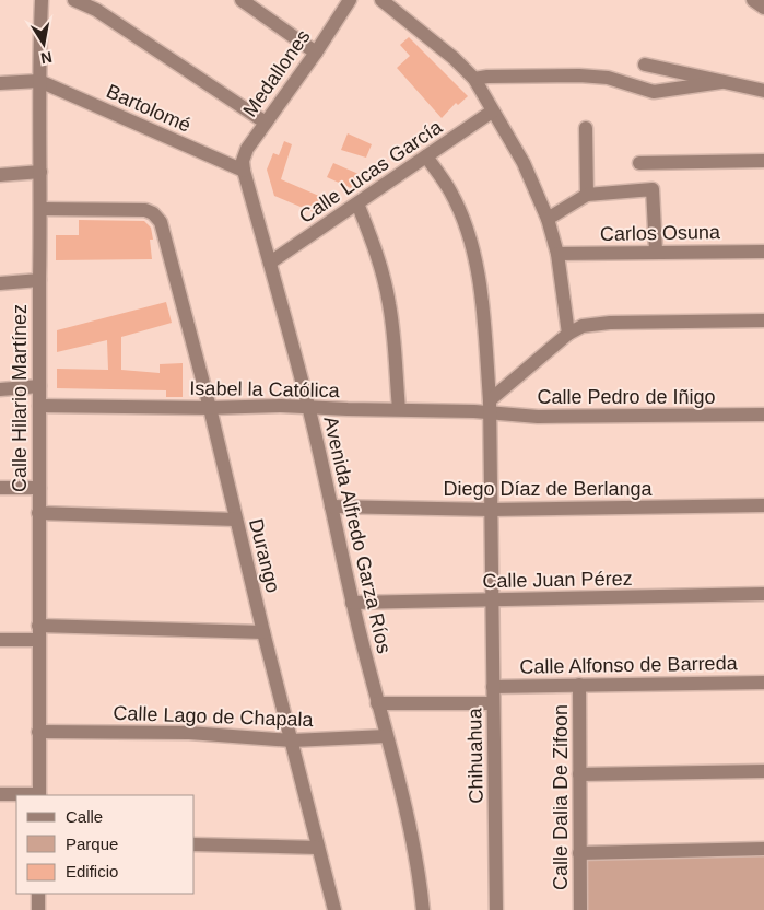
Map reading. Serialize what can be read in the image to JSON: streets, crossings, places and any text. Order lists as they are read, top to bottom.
{
  "streets": {
    "street": [
      "Medallones",
      "Bartolomé",
      "Calle Lucas García",
      "Carlos Osuna",
      "Isabel la Católica",
      "Calle Pedro de Iñigo",
      "Calle Hilario Martínez",
      "Diego Díaz de Berlanga",
      "Avenida Alfredo Garza Ríos",
      "Durango",
      "Calle Juan Pérez",
      "Calle Alfonso de Barreda",
      "Calle Lago de Chapala",
      "Chihuahua",
      "Calle Dalia De Zifoon"
    ]
  },
  "crossings": [
    ["Medallones", "Bartolomé"],
    ["Medallones", "Avenida Alfredo Garza Ríos"],
    ["Bartolomé", "Calle Hilario Martínez"],
    ["Bartolomé", "Avenida Alfredo Garza Ríos"],
    ["Calle Lucas García", "Avenida Alfredo Garza Ríos"],
    ["Calle Lucas García", "Chihuahua"],
    ["Isabel la Católica", "Calle Pedro de Iñigo"],
    ["Isabel la Católica", "Calle Hilario Martínez"],
    ["Isabel la Católica", "Avenida Alfredo Garza Ríos"],
    ["Isabel la Católica", "Durango"],
    ["Isabel la Católica", "Chihuahua"],
    ["Calle Pedro de Iñigo", "Chihuahua"],
    ["Calle Hilario Martínez", "Durango"],
    ["Calle Hilario Martínez", "Calle Lago de Chapala"],
    ["Diego Díaz de Berlanga", "Avenida Alfredo Garza Ríos"],
    ["Diego Díaz de Berlanga", "Chihuahua"],
    ["Avenida Alfredo Garza Ríos", "Calle Juan Pérez"],
    ["Avenida Alfredo Garza Ríos", "Calle Lago de Chapala"],
    ["Durango", "Calle Lago de Chapala"],
    ["Calle Juan Pérez", "Chihuahua"],
    ["Calle Alfonso de Barreda", "Chihuahua"],
    ["Calle Alfonso de Barreda", "Calle Dalia De Zifoon"]
  ],
  "legend": ["Calle", "Parque", "Edificio"],
  "north": "bottom"
}
